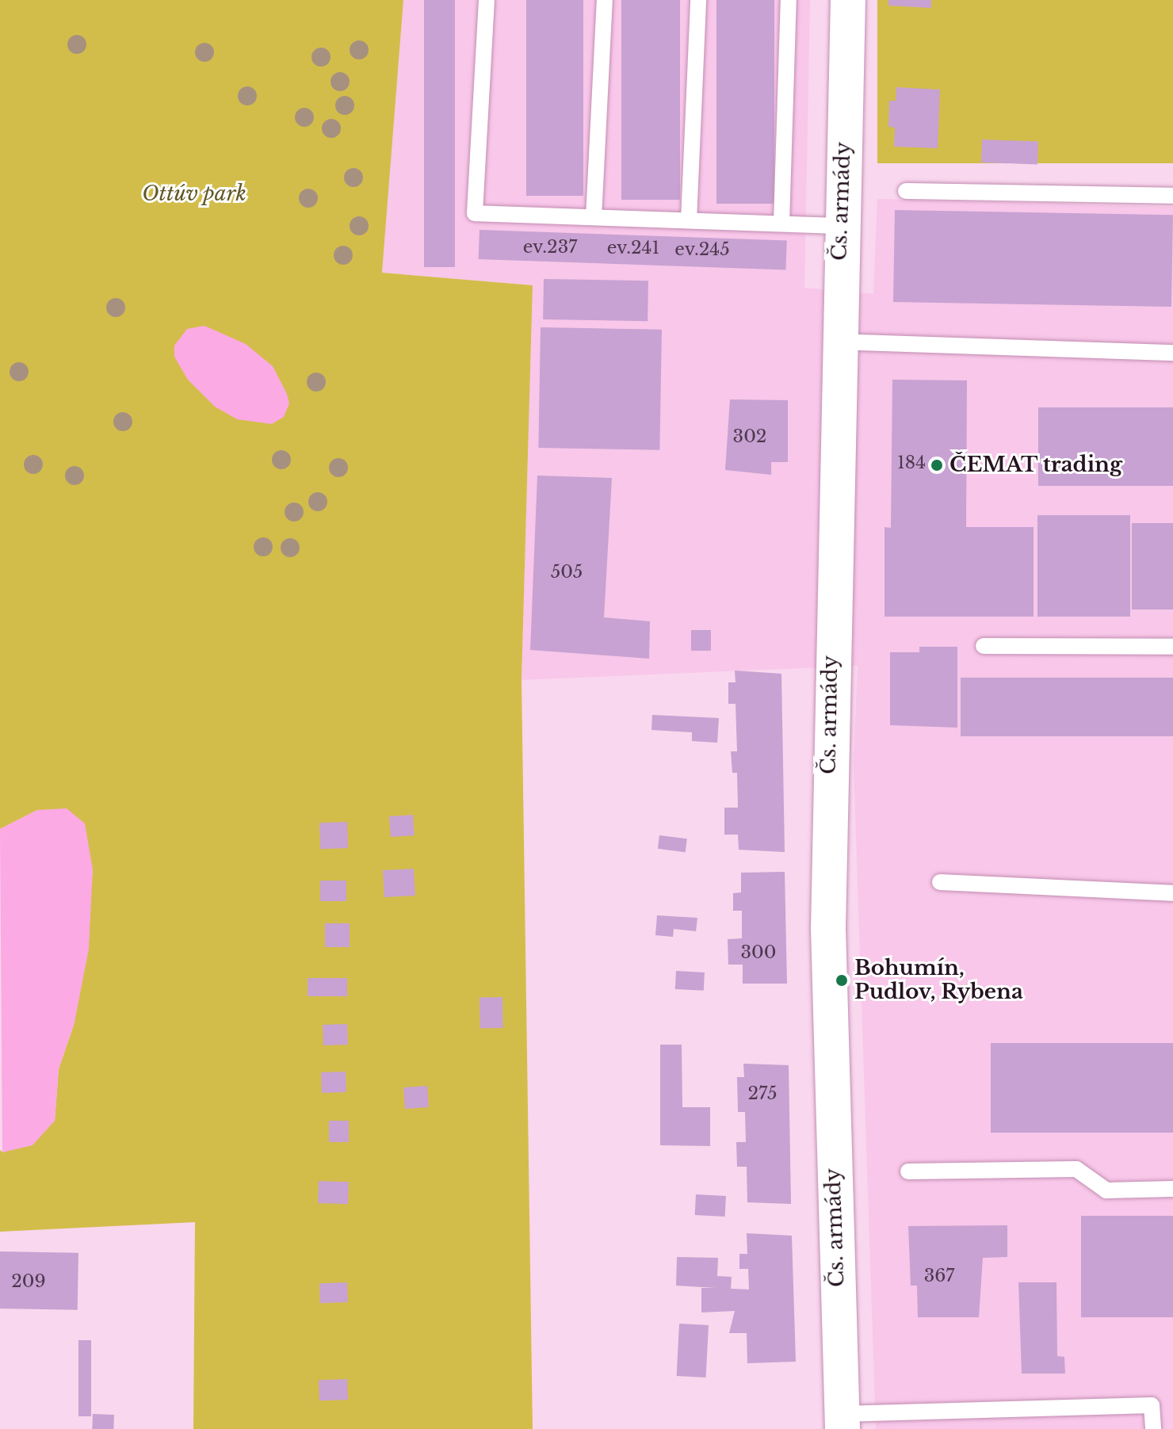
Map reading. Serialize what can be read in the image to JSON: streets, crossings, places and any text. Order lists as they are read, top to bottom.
{
  "streets": {
    "main road": ["Čs. armády"]
  },
  "parks": ["Ottúv park"],
  "places": ["ČEMAT trading", "Bohumín, Pudlov, Rybena"],
  "house_numbers": [
    "ev.237",
    "ev.241",
    "ev.245",
    "302",
    "184",
    "505",
    "300",
    "275",
    "367",
    "209"
  ]
}
